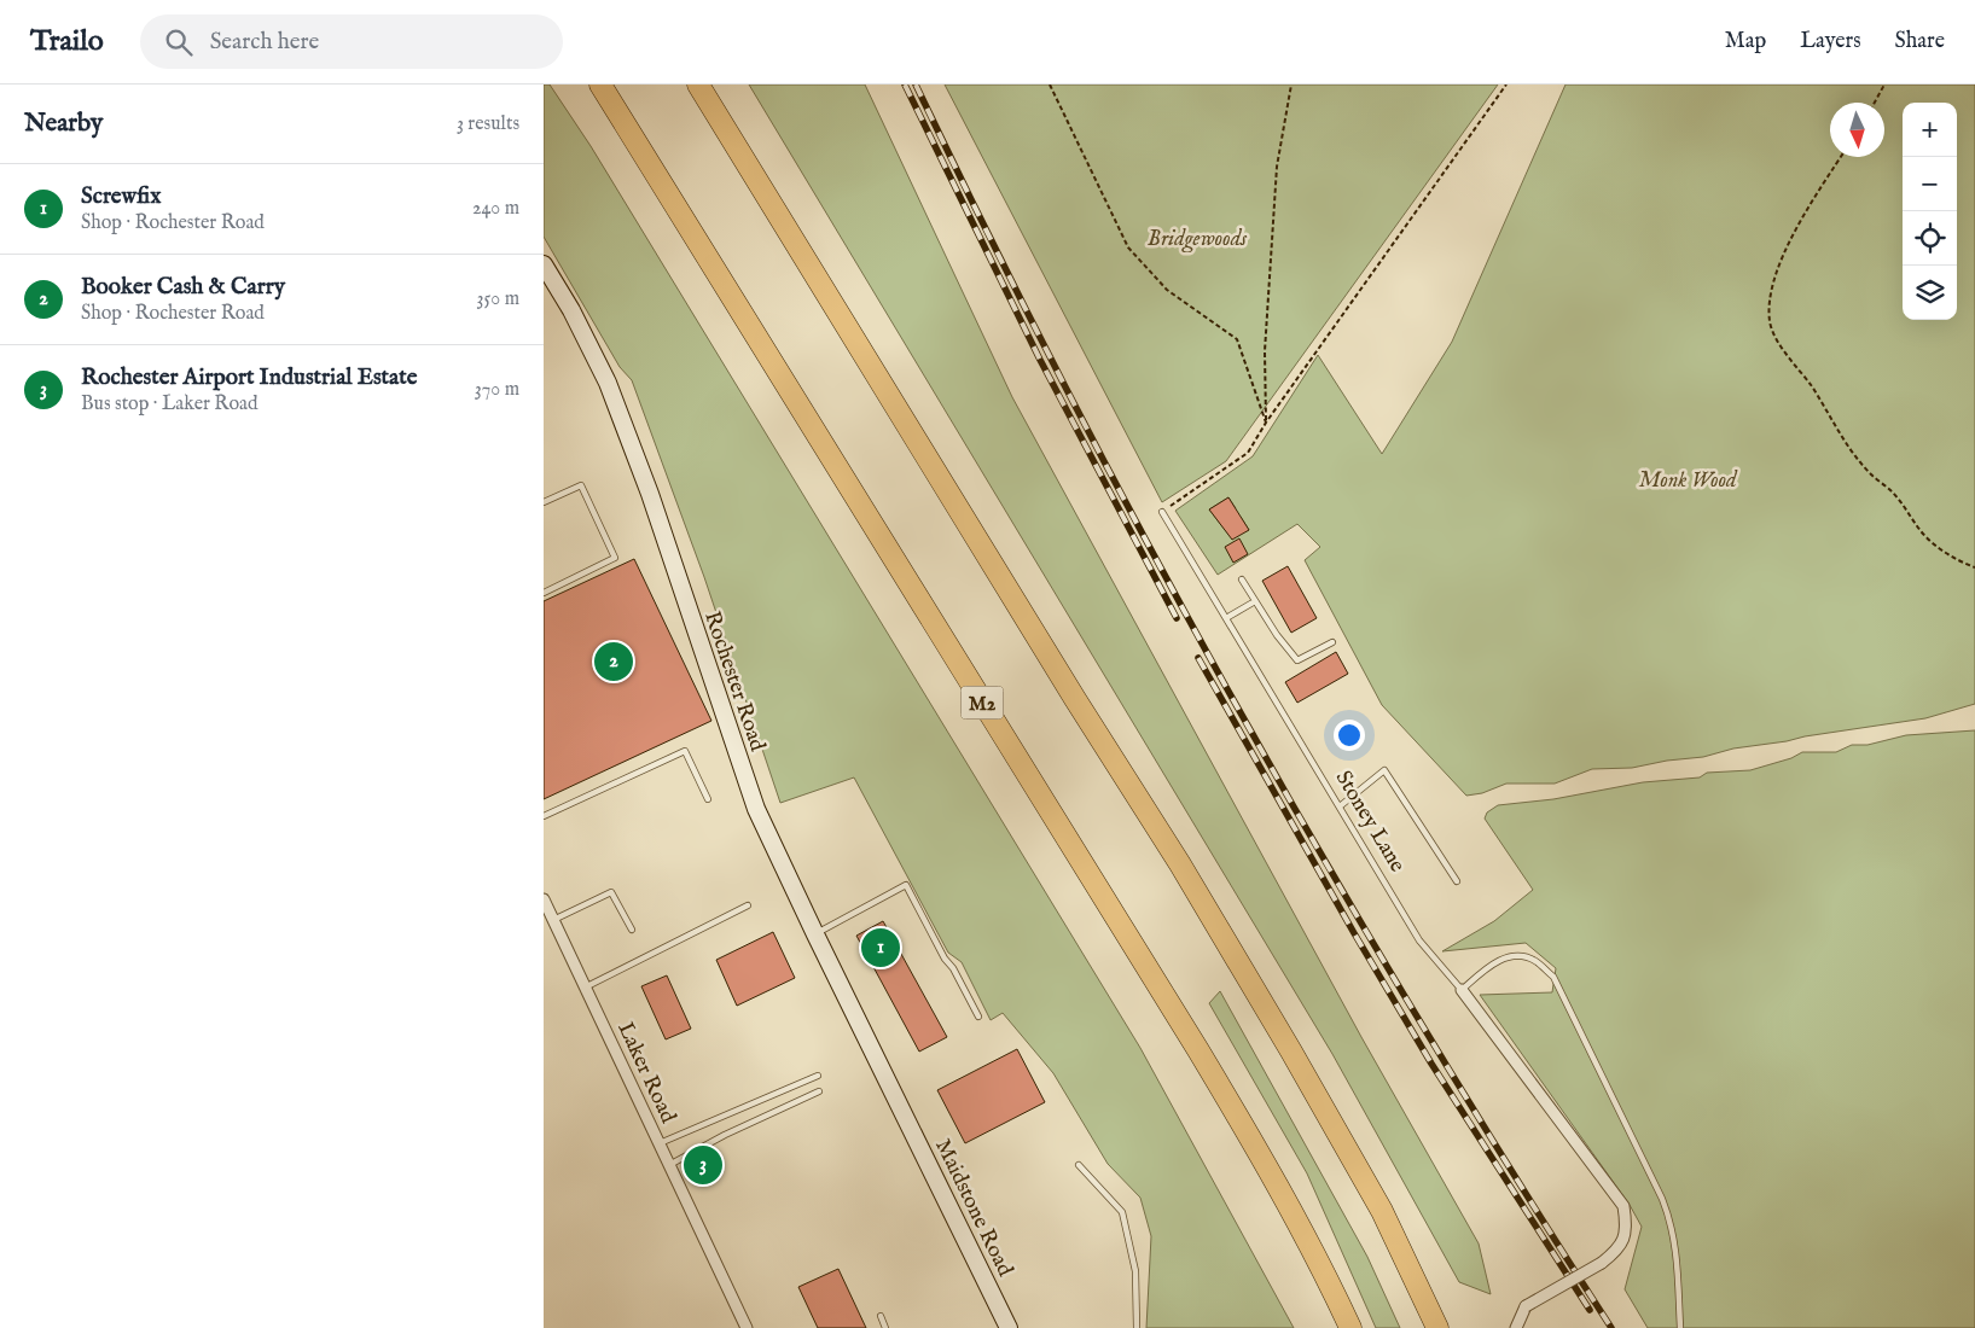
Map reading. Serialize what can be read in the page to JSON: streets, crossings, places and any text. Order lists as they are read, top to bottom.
{
  "streets": {
    "highway": ["M2"],
    "main road": ["Rochester Road", "Maidstone Road"],
    "street": ["Stoney Lane", "Laker Road"]
  },
  "crossings": [
    ["Rochester Road", "Maidstone Road"]
  ],
  "parks": ["Bridgewoods", "Monk Wood"],
  "north": "bottom",
  "page": {
    "header": "Trailo",
    "search": "Search here",
    "nav": ["Map", "Layers", "Share"],
    "heading": ["Nearby", "3 results"],
    "map_buttons": ["+", "−"],
    "list": [
      {
        "mark": "1",
        "name": "Screwfix",
        "note": "Shop · Rochester Road",
        "value": "240 m"
      },
      {
        "mark": "2",
        "name": "Booker Cash & Carry",
        "note": "Shop · Rochester Road",
        "value": "350 m"
      },
      {
        "mark": "3",
        "name": "Rochester Airport Industrial Estate",
        "note": "Bus stop · Laker Road",
        "value": "370 m"
      }
    ],
    "pins": ["2", "1", "3"]
  }
}
